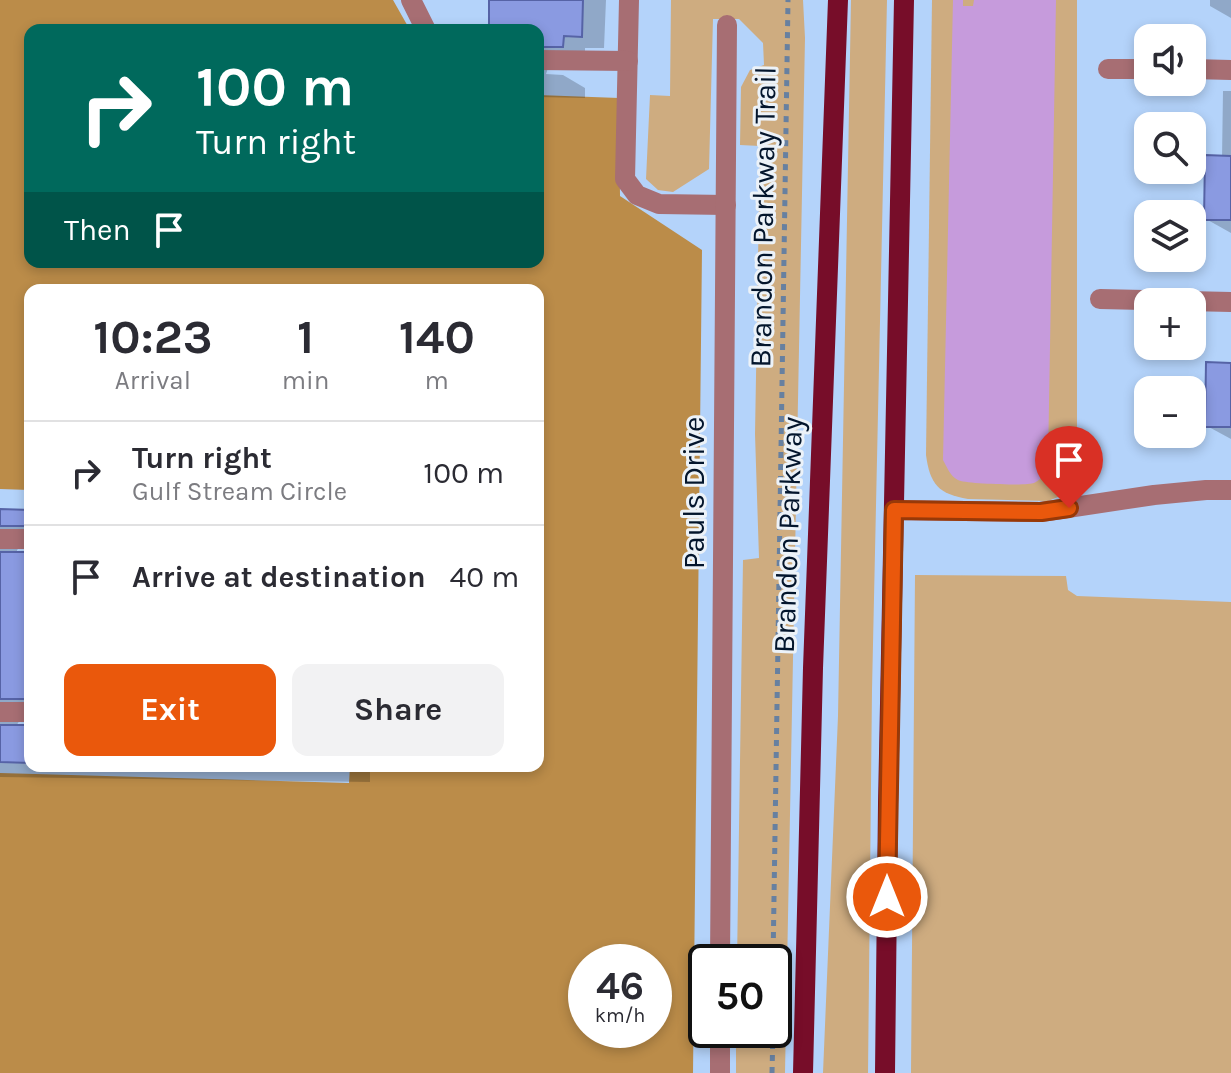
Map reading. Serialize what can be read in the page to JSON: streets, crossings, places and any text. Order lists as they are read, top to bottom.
{
  "streets": {
    "main road": ["Brandon Parkway"],
    "street": ["Pauls Drive"],
    "path": ["Brandon Parkway Trail"]
  },
  "page": {
    "map_buttons": ["+", "−"],
    "turn": ["100 m", "Turn right"],
    "then": "Then",
    "eta": [
      "10:23",
      "Arrival",
      "1",
      "min",
      "140",
      "m"
    ],
    "list": [
      {
        "name": "Turn right",
        "note": "Gulf Stream Circle",
        "value": "100 m"
      },
      {
        "name": "Arrive at destination",
        "value": "40 m"
      }
    ],
    "buttons": ["Exit", "Share"],
    "speed": "46 km/h",
    "limit": "50"
  }
}
